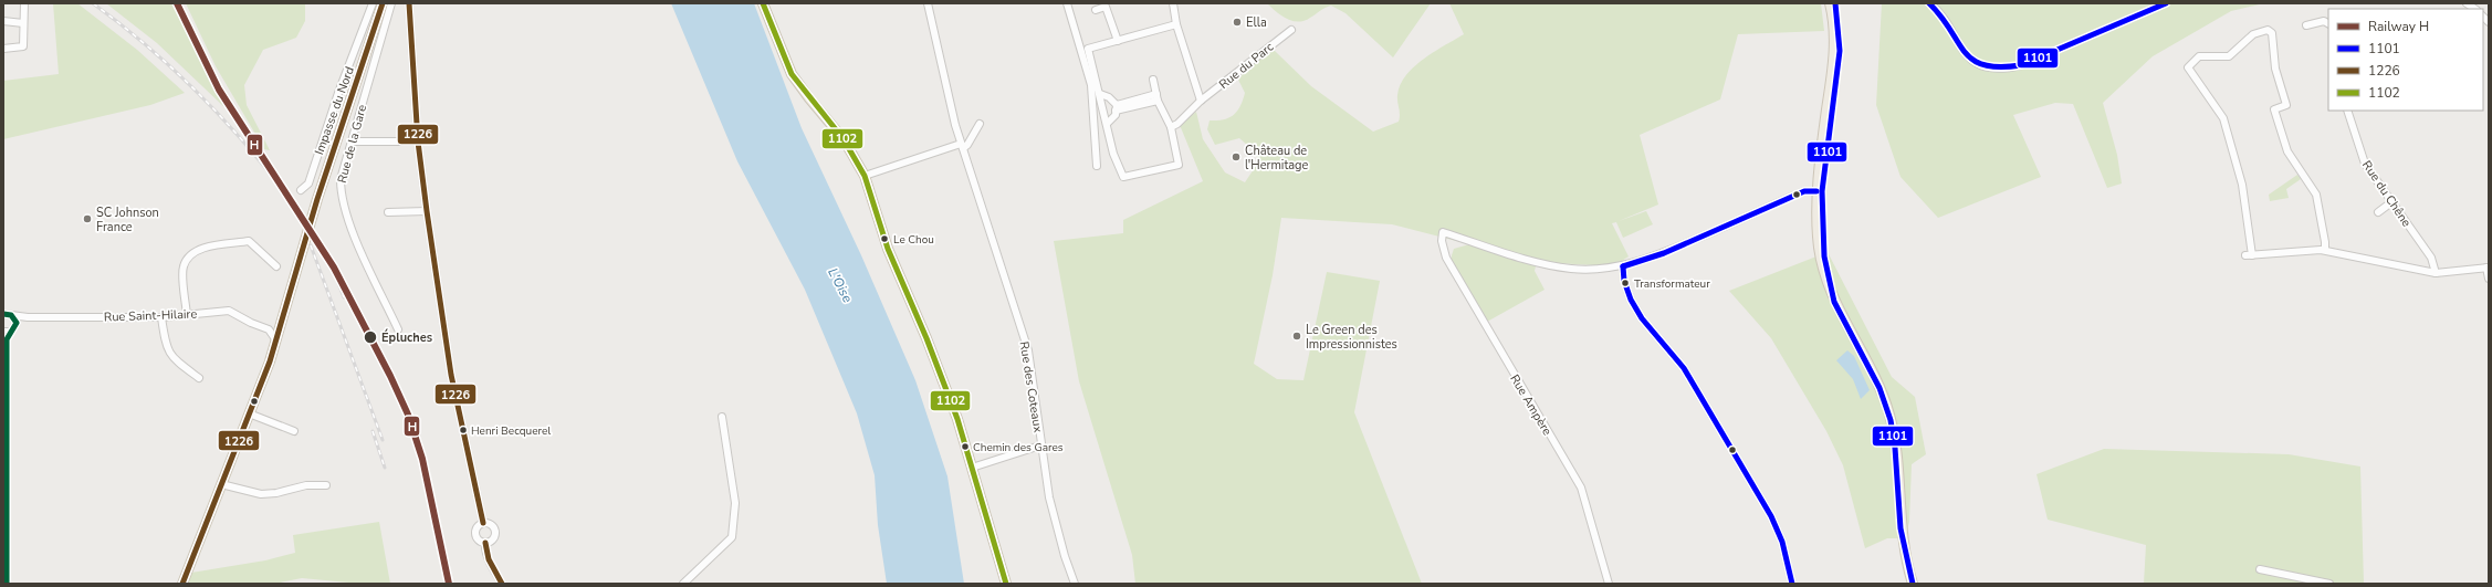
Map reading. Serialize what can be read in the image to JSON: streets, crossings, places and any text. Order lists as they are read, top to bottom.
{
  "streets": {
    "street": [
      "Rue du Parc",
      "Impasse du Nord",
      "Rue de la Gare",
      "Rue du Chêne",
      "Rue Saint-Hilaire",
      "Rue des Coteaux",
      "Rue Ampère"
    ]
  },
  "water": ["L'Oise"],
  "places": [
    "Ella",
    "Château de l'Hermitage",
    "SC Johnson France",
    "Le Chou",
    "Transformateur",
    "Le Green des Impressionnistes",
    "Épluches",
    "Henri Becquerel",
    "Chemin des Gares"
  ],
  "lines": [
    "rail line H",
    "transit line 1101",
    "transit line 1226",
    "transit line 1102"
  ],
  "legend": [
    "Railway H",
    "1101",
    "1226",
    "1102"
  ]
}
